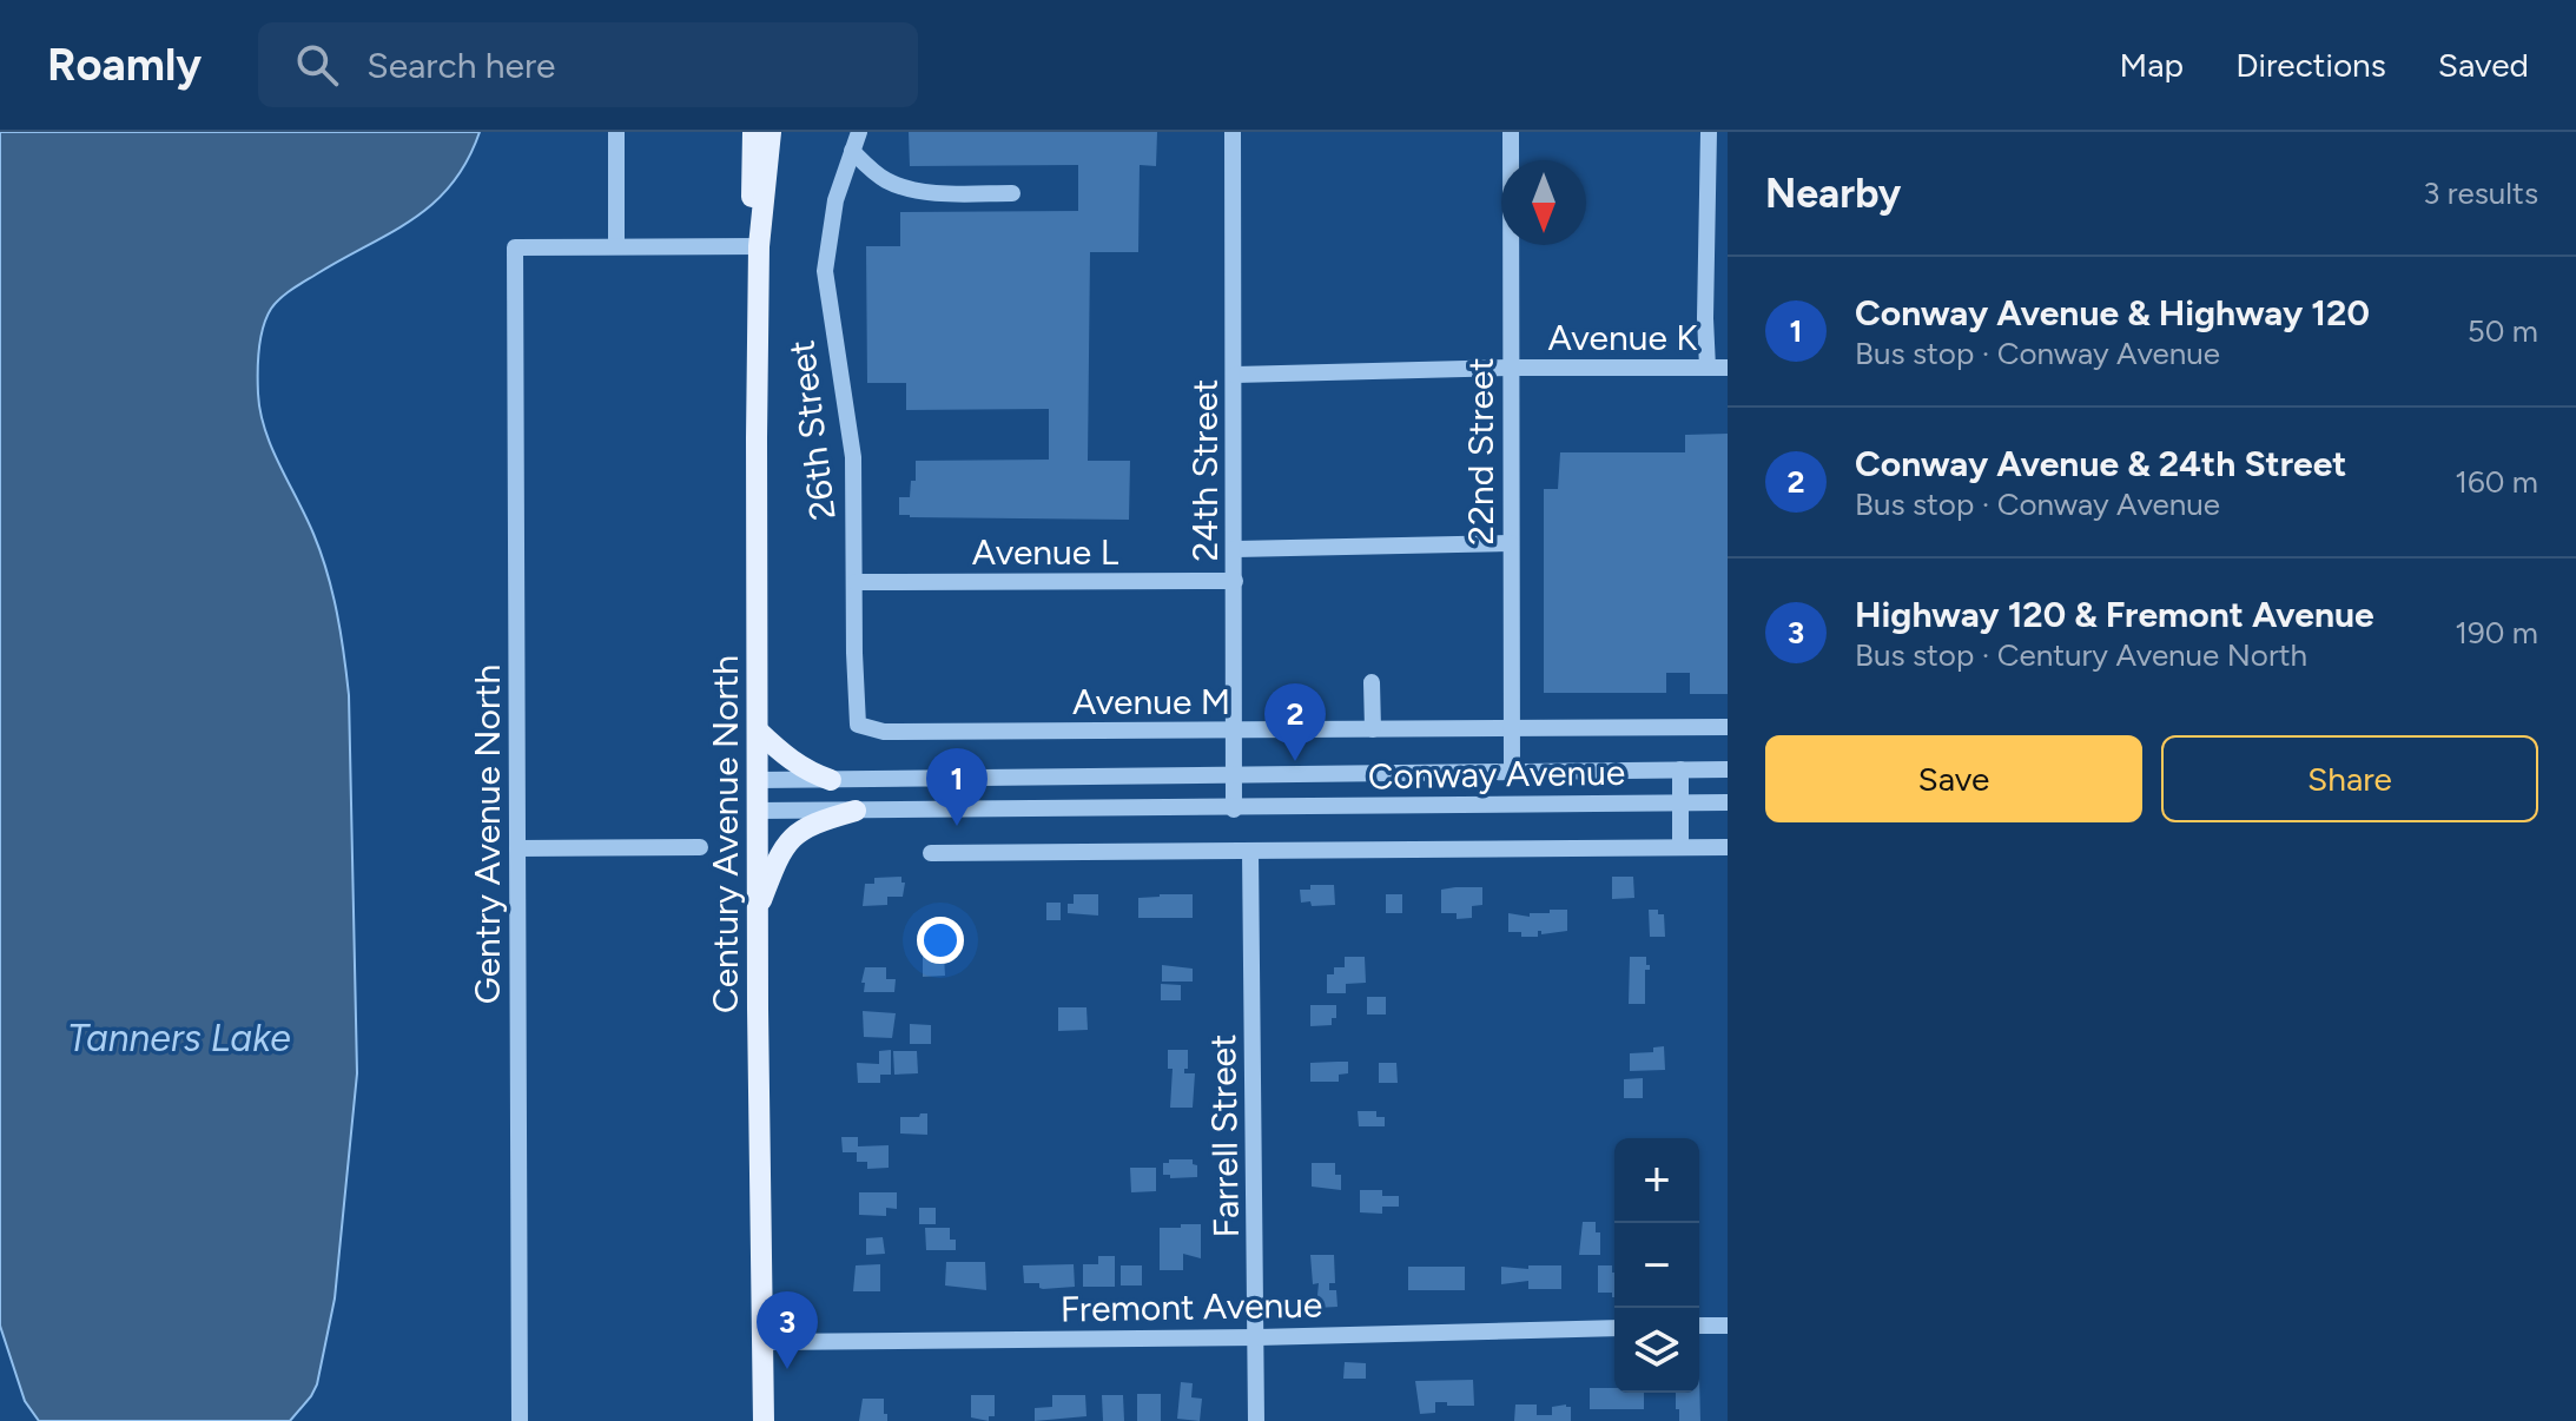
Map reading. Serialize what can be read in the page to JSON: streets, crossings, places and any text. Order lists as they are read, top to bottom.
{
  "streets": {
    "main road": ["Century Avenue North"],
    "street": [
      "Avenue K",
      "26th Street",
      "22nd Street",
      "24th Street",
      "Avenue L",
      "Avenue M",
      "Conway Avenue",
      "Gentry Avenue North",
      "Farrell Street",
      "Fremont Avenue"
    ]
  },
  "crossings": [
    ["Avenue K", "22nd Street"],
    ["Avenue K", "24th Street"],
    ["26th Street", "Avenue L"],
    ["26th Street", "Avenue M"],
    ["22nd Street", "Avenue M"],
    ["22nd Street", "Conway Avenue"],
    ["24th Street", "Avenue L"],
    ["24th Street", "Avenue M"],
    ["24th Street", "Conway Avenue"],
    ["Conway Avenue", "Century Avenue North"],
    ["Century Avenue North", "Fremont Avenue"],
    ["Farrell Street", "Fremont Avenue"]
  ],
  "water": ["Tanners Lake"],
  "north": "bottom",
  "page": {
    "header": "Roamly",
    "search": "Search here",
    "nav": ["Map", "Directions", "Saved"],
    "heading": ["Nearby", "3 results"],
    "list": [
      {
        "mark": "1",
        "name": "Conway Avenue & Highway 120",
        "note": "Bus stop · Conway Avenue",
        "value": "50 m"
      },
      {
        "mark": "2",
        "name": "Conway Avenue & 24th Street",
        "note": "Bus stop · Conway Avenue",
        "value": "160 m"
      },
      {
        "mark": "3",
        "name": "Highway 120 & Fremont Avenue",
        "note": "Bus stop · Century Avenue North",
        "value": "190 m"
      }
    ],
    "pins": ["2", "1", "3"],
    "buttons": ["Save", "Share"],
    "map_buttons": ["+", "−"]
  }
}
